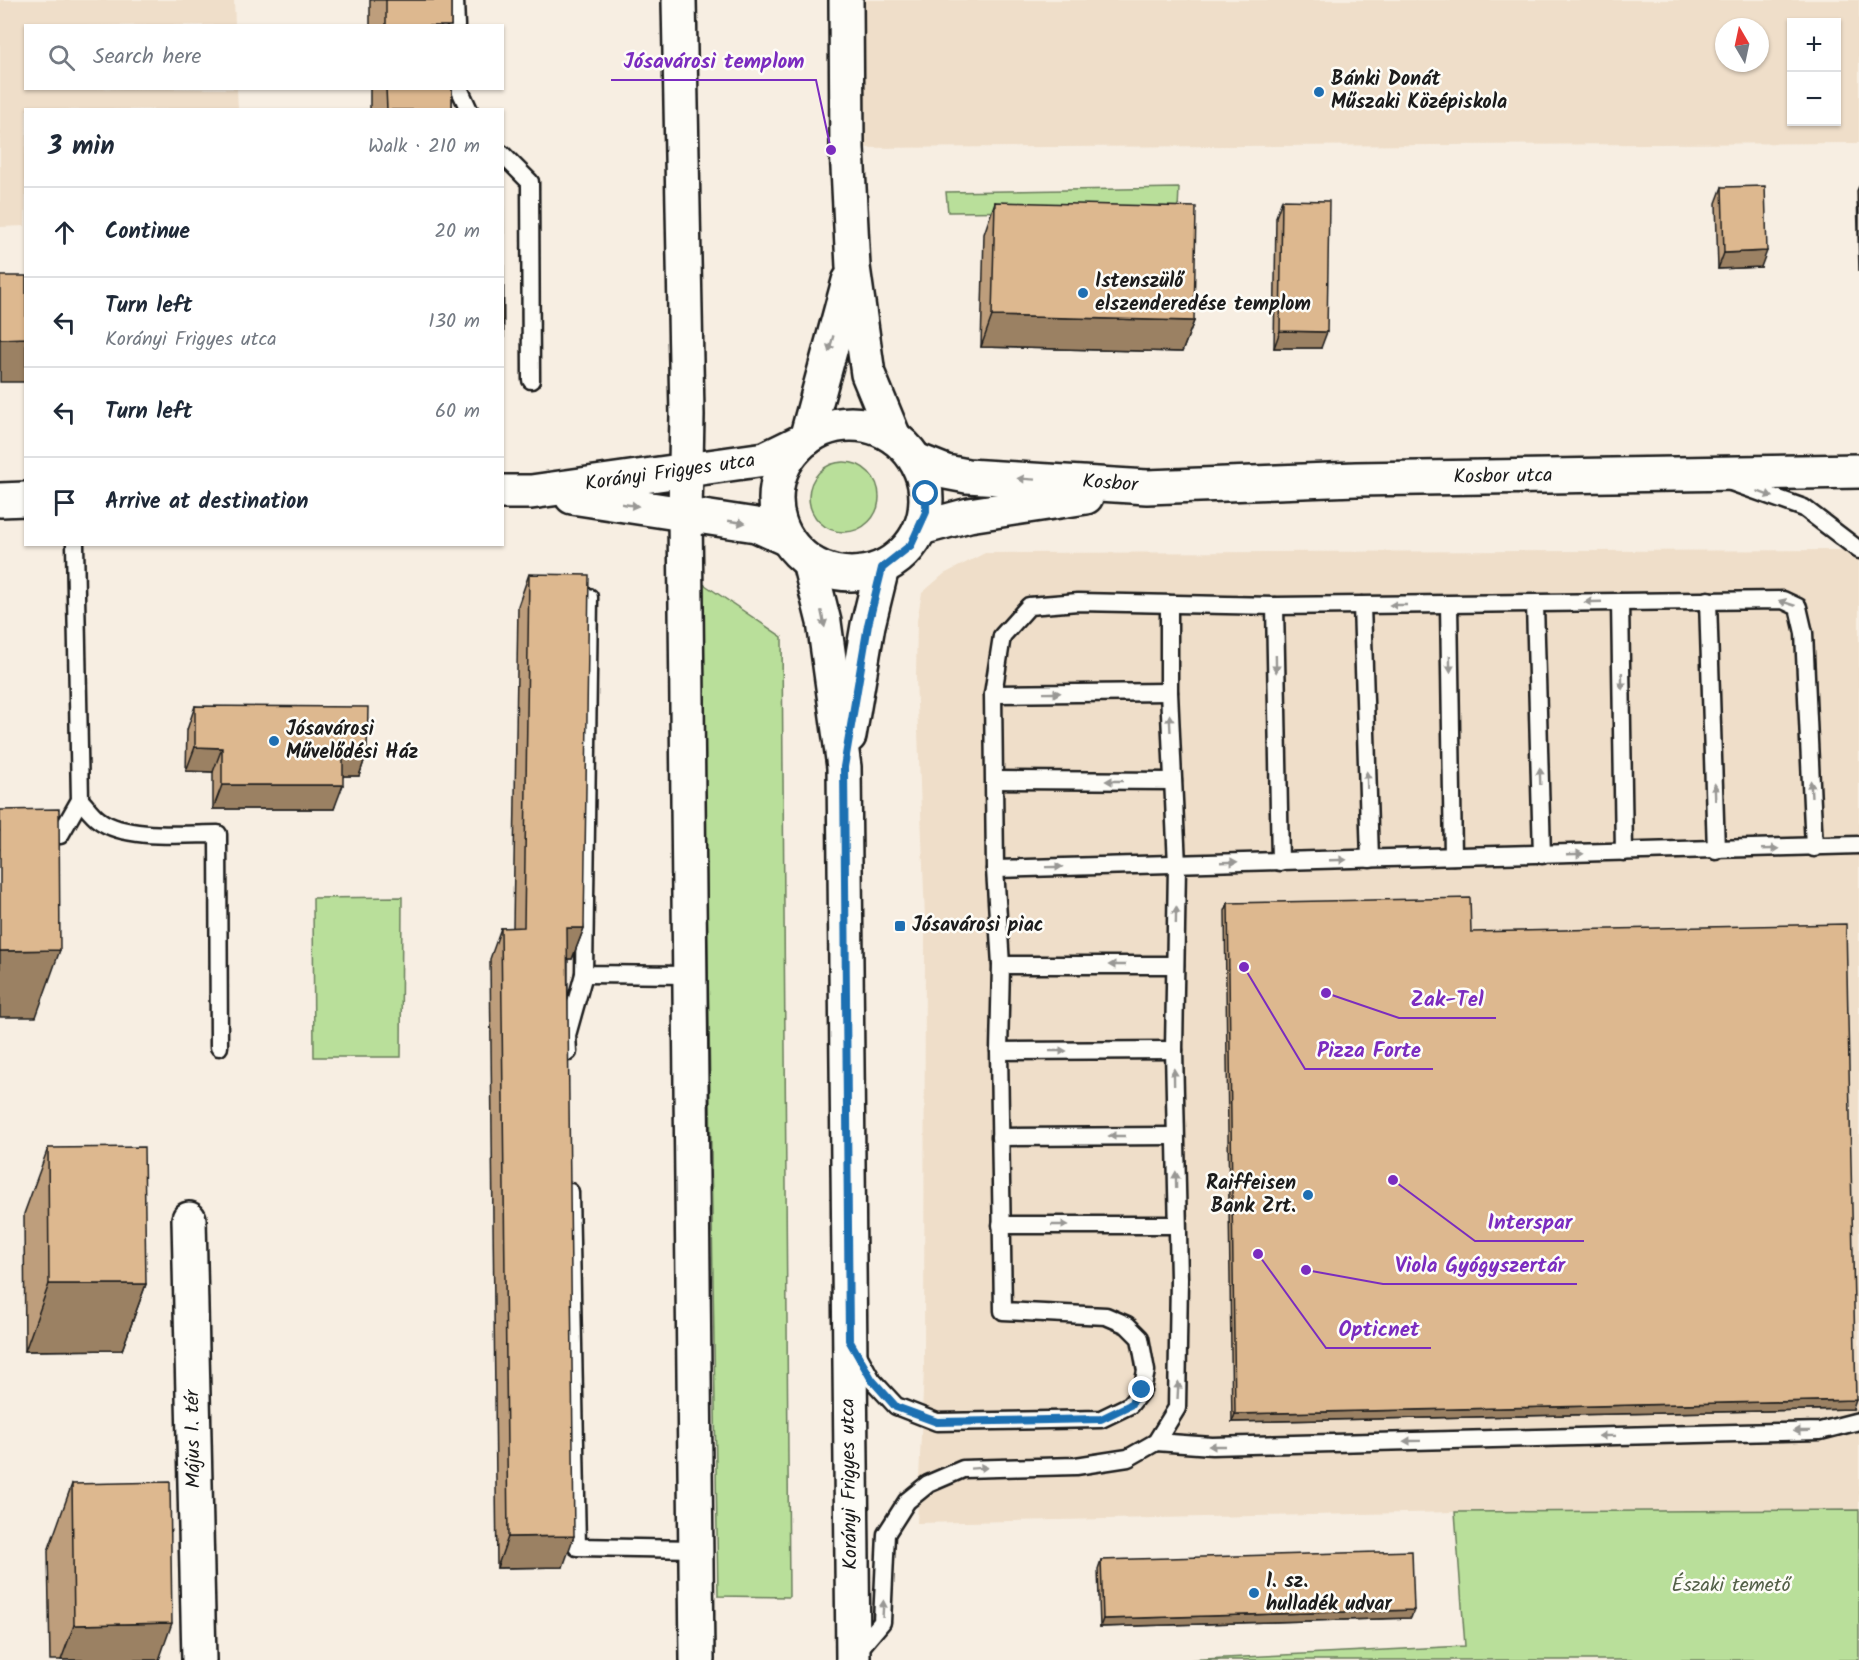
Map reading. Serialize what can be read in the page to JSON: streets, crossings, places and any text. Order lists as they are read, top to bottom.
{
  "streets": {
    "street": [
      "Korányi Frigyes utca",
      "Kosbor utca",
      "Kosbor",
      "Május 1. tér"
    ]
  },
  "crossings": [
    ["Korányi Frigyes utca", "Kosbor"],
    ["Kosbor utca", "Kosbor"]
  ],
  "parks": ["Északi temető"],
  "places": {
    "other": [
      "Bánki Donát Műszaki Középiskola",
      "Jósavárosi templom",
      "Istenszülő elszenderedése templom",
      "Jósavárosi Művelődési Ház",
      "Pizza Forte",
      "Zak-Tel",
      "Interspar",
      "Raiffeisen Bank Zrt.",
      "Opticnet",
      "Viola Gyógyszertár",
      "1. sz. hulladék udvar"
    ],
    "transit": ["Jósavárosi piac"]
  },
  "north": "top",
  "page": {
    "map_buttons": ["+", "−"],
    "search": "Search here",
    "heading": ["3 min", "Walk · 210 m"],
    "list": [
      ["Continue", "20 m"],
      ["Turn left", "Korányi Frigyes utca", "130 m"],
      ["Turn left", "60 m"],
      "Arrive at destination"
    ]
  }
}
